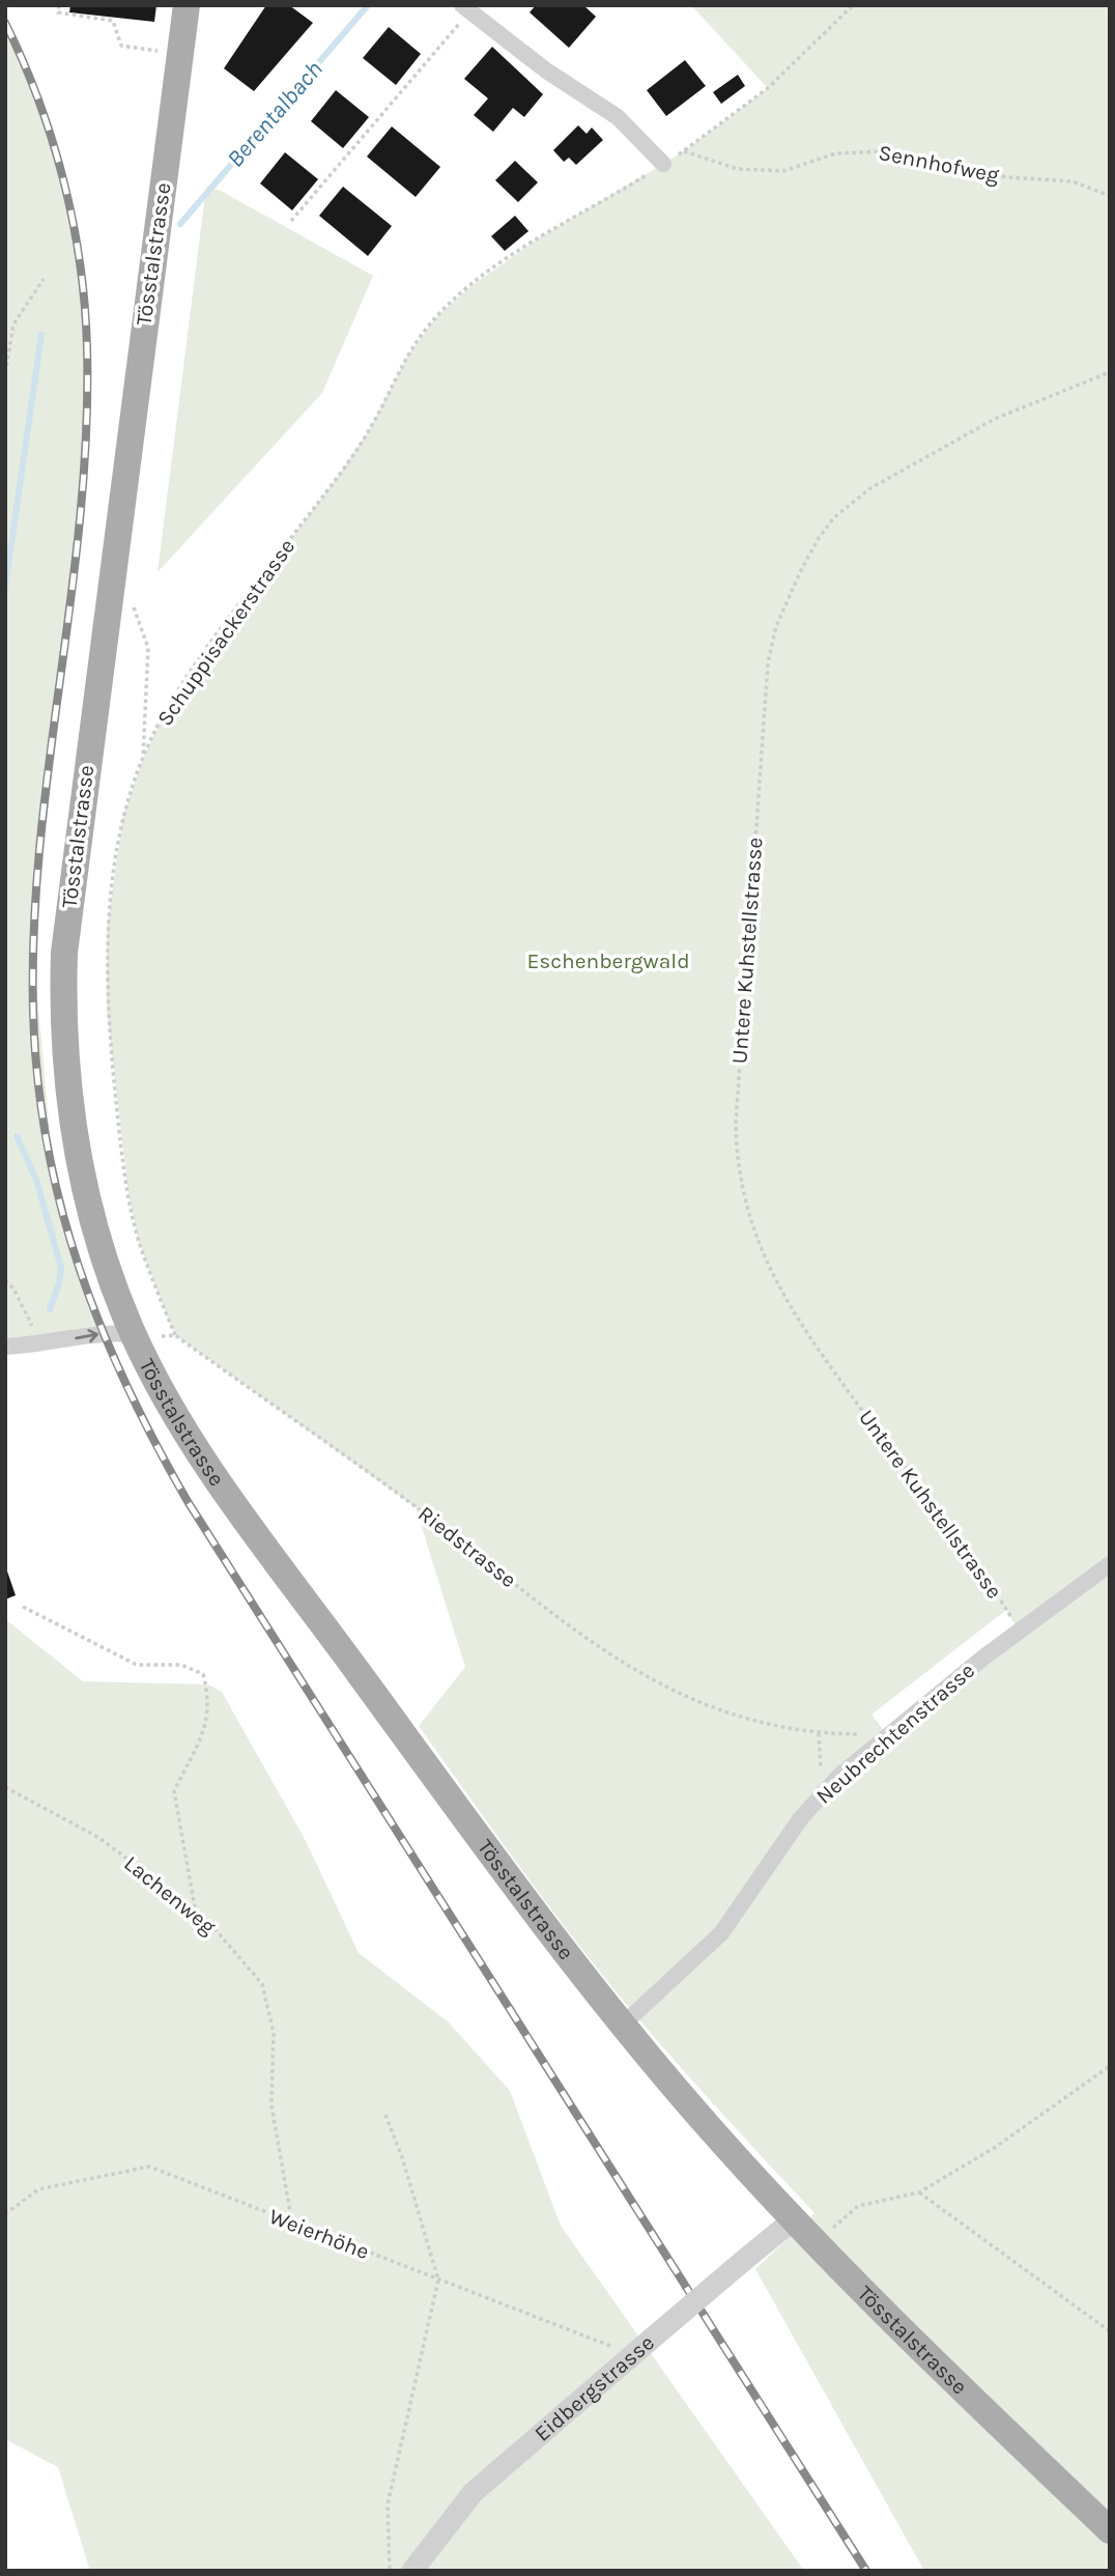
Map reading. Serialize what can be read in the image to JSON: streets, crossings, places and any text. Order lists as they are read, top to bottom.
{
  "streets": {
    "main road": ["Tösstalstrasse"],
    "street": ["Neubrechtenstrasse", "Eidbergstrasse"],
    "path": [
      "Sennhofweg",
      "Schuppisackerstrasse",
      "Untere Kuhstellstrasse",
      "Riedstrasse",
      "Lachenweg",
      "Weierhöhe"
    ]
  },
  "crossings": [
    ["Tösstalstrasse", "Neubrechtenstrasse"],
    ["Tösstalstrasse", "Eidbergstrasse"],
    ["Schuppisackerstrasse", "Riedstrasse"],
    ["Untere Kuhstellstrasse", "Neubrechtenstrasse"],
    ["Riedstrasse", "Neubrechtenstrasse"],
    ["Lachenweg", "Weierhöhe"],
    ["Weierhöhe", "Eidbergstrasse"]
  ],
  "water": ["Berentalbach"],
  "parks": ["Eschenbergwald"]
}
